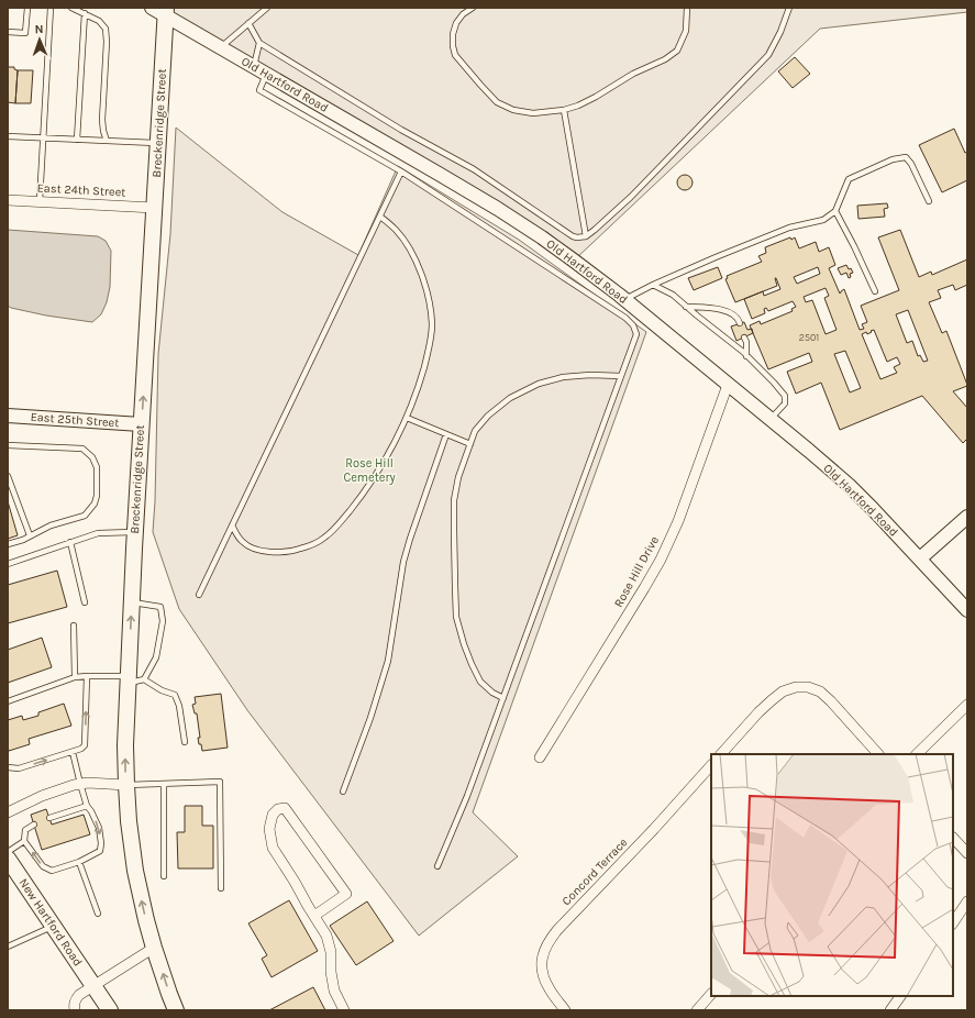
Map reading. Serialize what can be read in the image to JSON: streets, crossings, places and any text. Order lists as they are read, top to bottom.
{
  "streets": {
    "main road": [
      "Old Hartford Road",
      "Breckenridge Street",
      "East 25th Street",
      "New Hartford Road"
    ],
    "street": ["East 24th Street", "Rose Hill Drive", "Concord Terrace"]
  },
  "crossings": [
    ["Old Hartford Road", "Breckenridge Street"],
    ["Old Hartford Road", "Rose Hill Drive"],
    ["Breckenridge Street", "East 24th Street"],
    ["Breckenridge Street", "East 25th Street"]
  ],
  "one_way": ["Breckenridge Street"],
  "parks": ["Rose Hill Cemetery"],
  "house_numbers": ["2501"],
  "north": "top"
}
